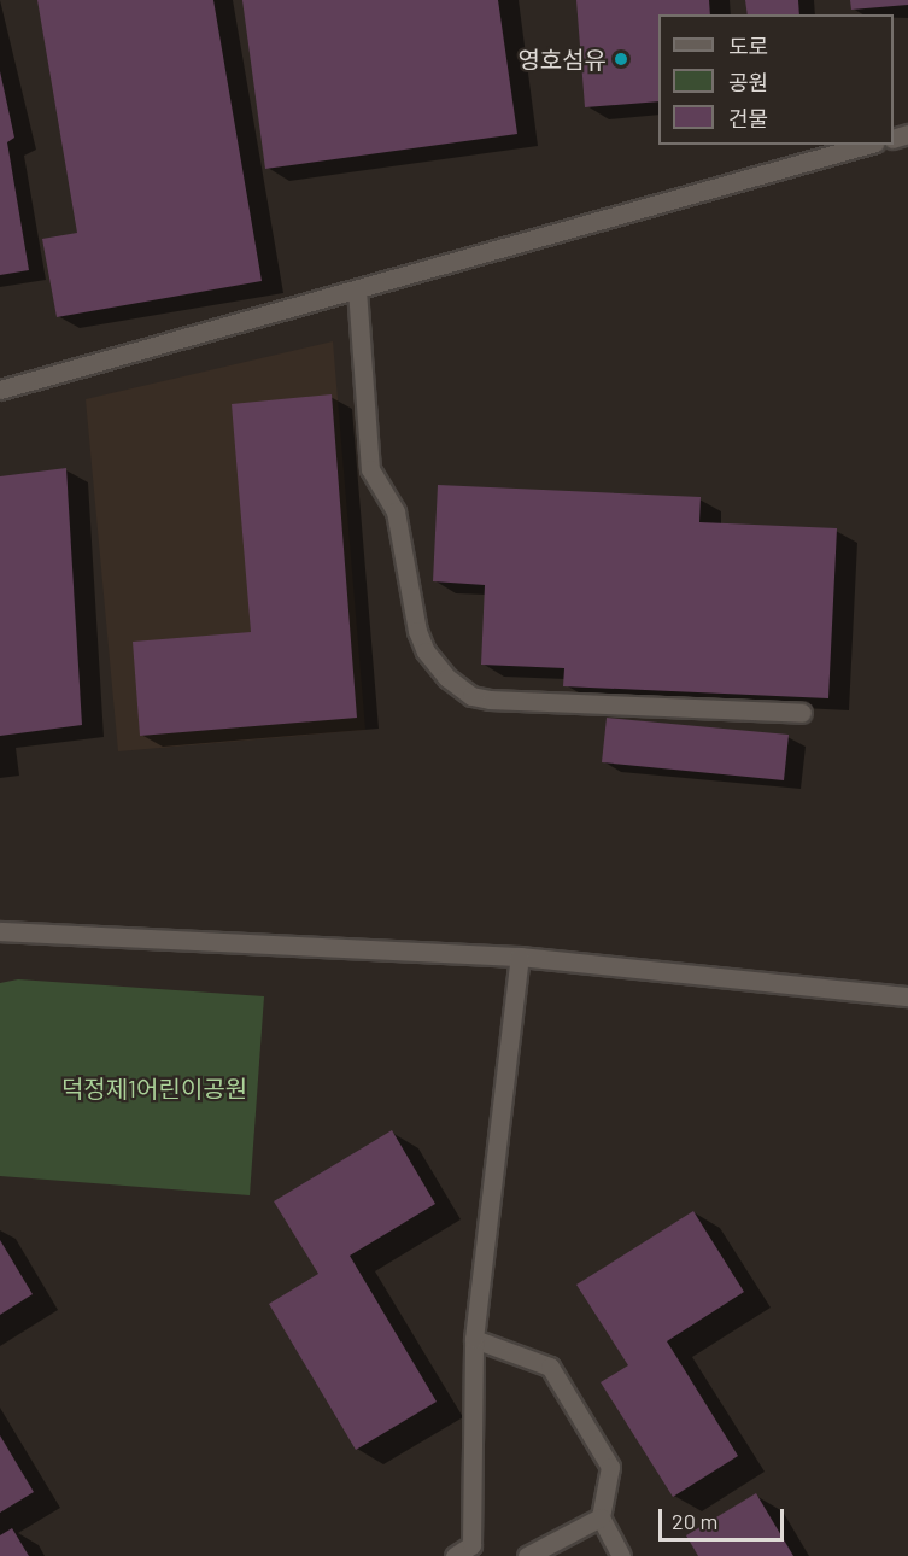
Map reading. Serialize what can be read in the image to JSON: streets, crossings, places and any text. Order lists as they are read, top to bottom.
{
  "parks": ["덕정제1어린이공원"],
  "places": ["영호섬유"],
  "legend": ["도로", "공원", "건물"],
  "scale_bar": "20 m"
}
